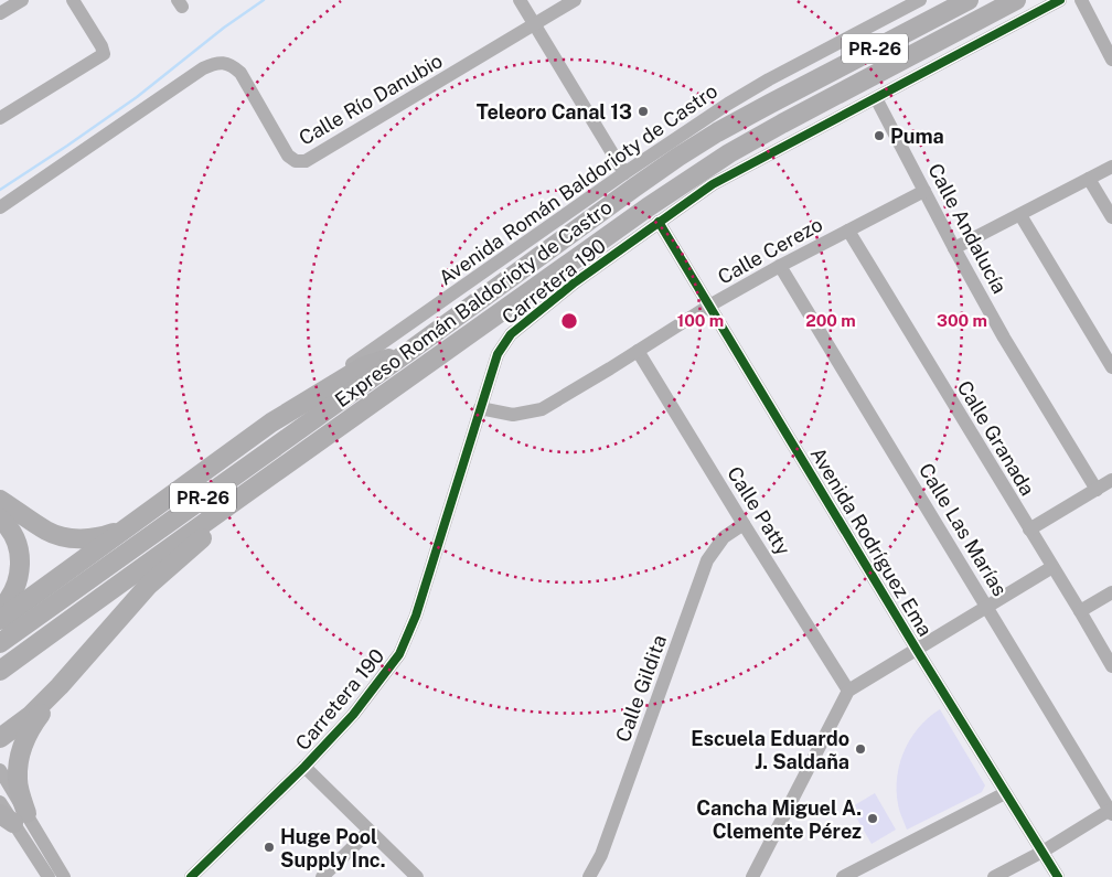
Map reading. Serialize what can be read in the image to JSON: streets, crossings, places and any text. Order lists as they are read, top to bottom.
{
  "streets": {
    "highway": ["PR-26", "Expreso Román Baldorioty de Castro"],
    "street": [
      "Calle Río Danubio",
      "Avenida Román Baldorioty de Castro",
      "Calle Andalucía",
      "Calle Cerezo",
      "Carretera 190",
      "Calle Granada",
      "Calle Patty",
      "Calle Las Marías",
      "Avenida Rodríguez Ema",
      "Calle Gildita"
    ]
  },
  "crossings": [
    ["Calle Andalucía", "Calle Cerezo"],
    ["Calle Andalucía", "Carretera 190"],
    ["Calle Cerezo", "Carretera 190"],
    ["Calle Cerezo", "Calle Granada"],
    ["Calle Cerezo", "Calle Patty"],
    ["Calle Cerezo", "Calle Las Marías"],
    ["Calle Cerezo", "Avenida Rodríguez Ema"],
    ["Carretera 190", "Avenida Rodríguez Ema"],
    ["Calle Patty", "Calle Gildita"]
  ],
  "places": [
    "Teleoro Canal 13",
    "Puma",
    "Escuela Eduardo J. Saldaña",
    "Cancha Miguel A. Clemente Pérez",
    "Huge Pool Supply Inc."
  ],
  "rings": ["100 m", "200 m", "300 m"]
}
